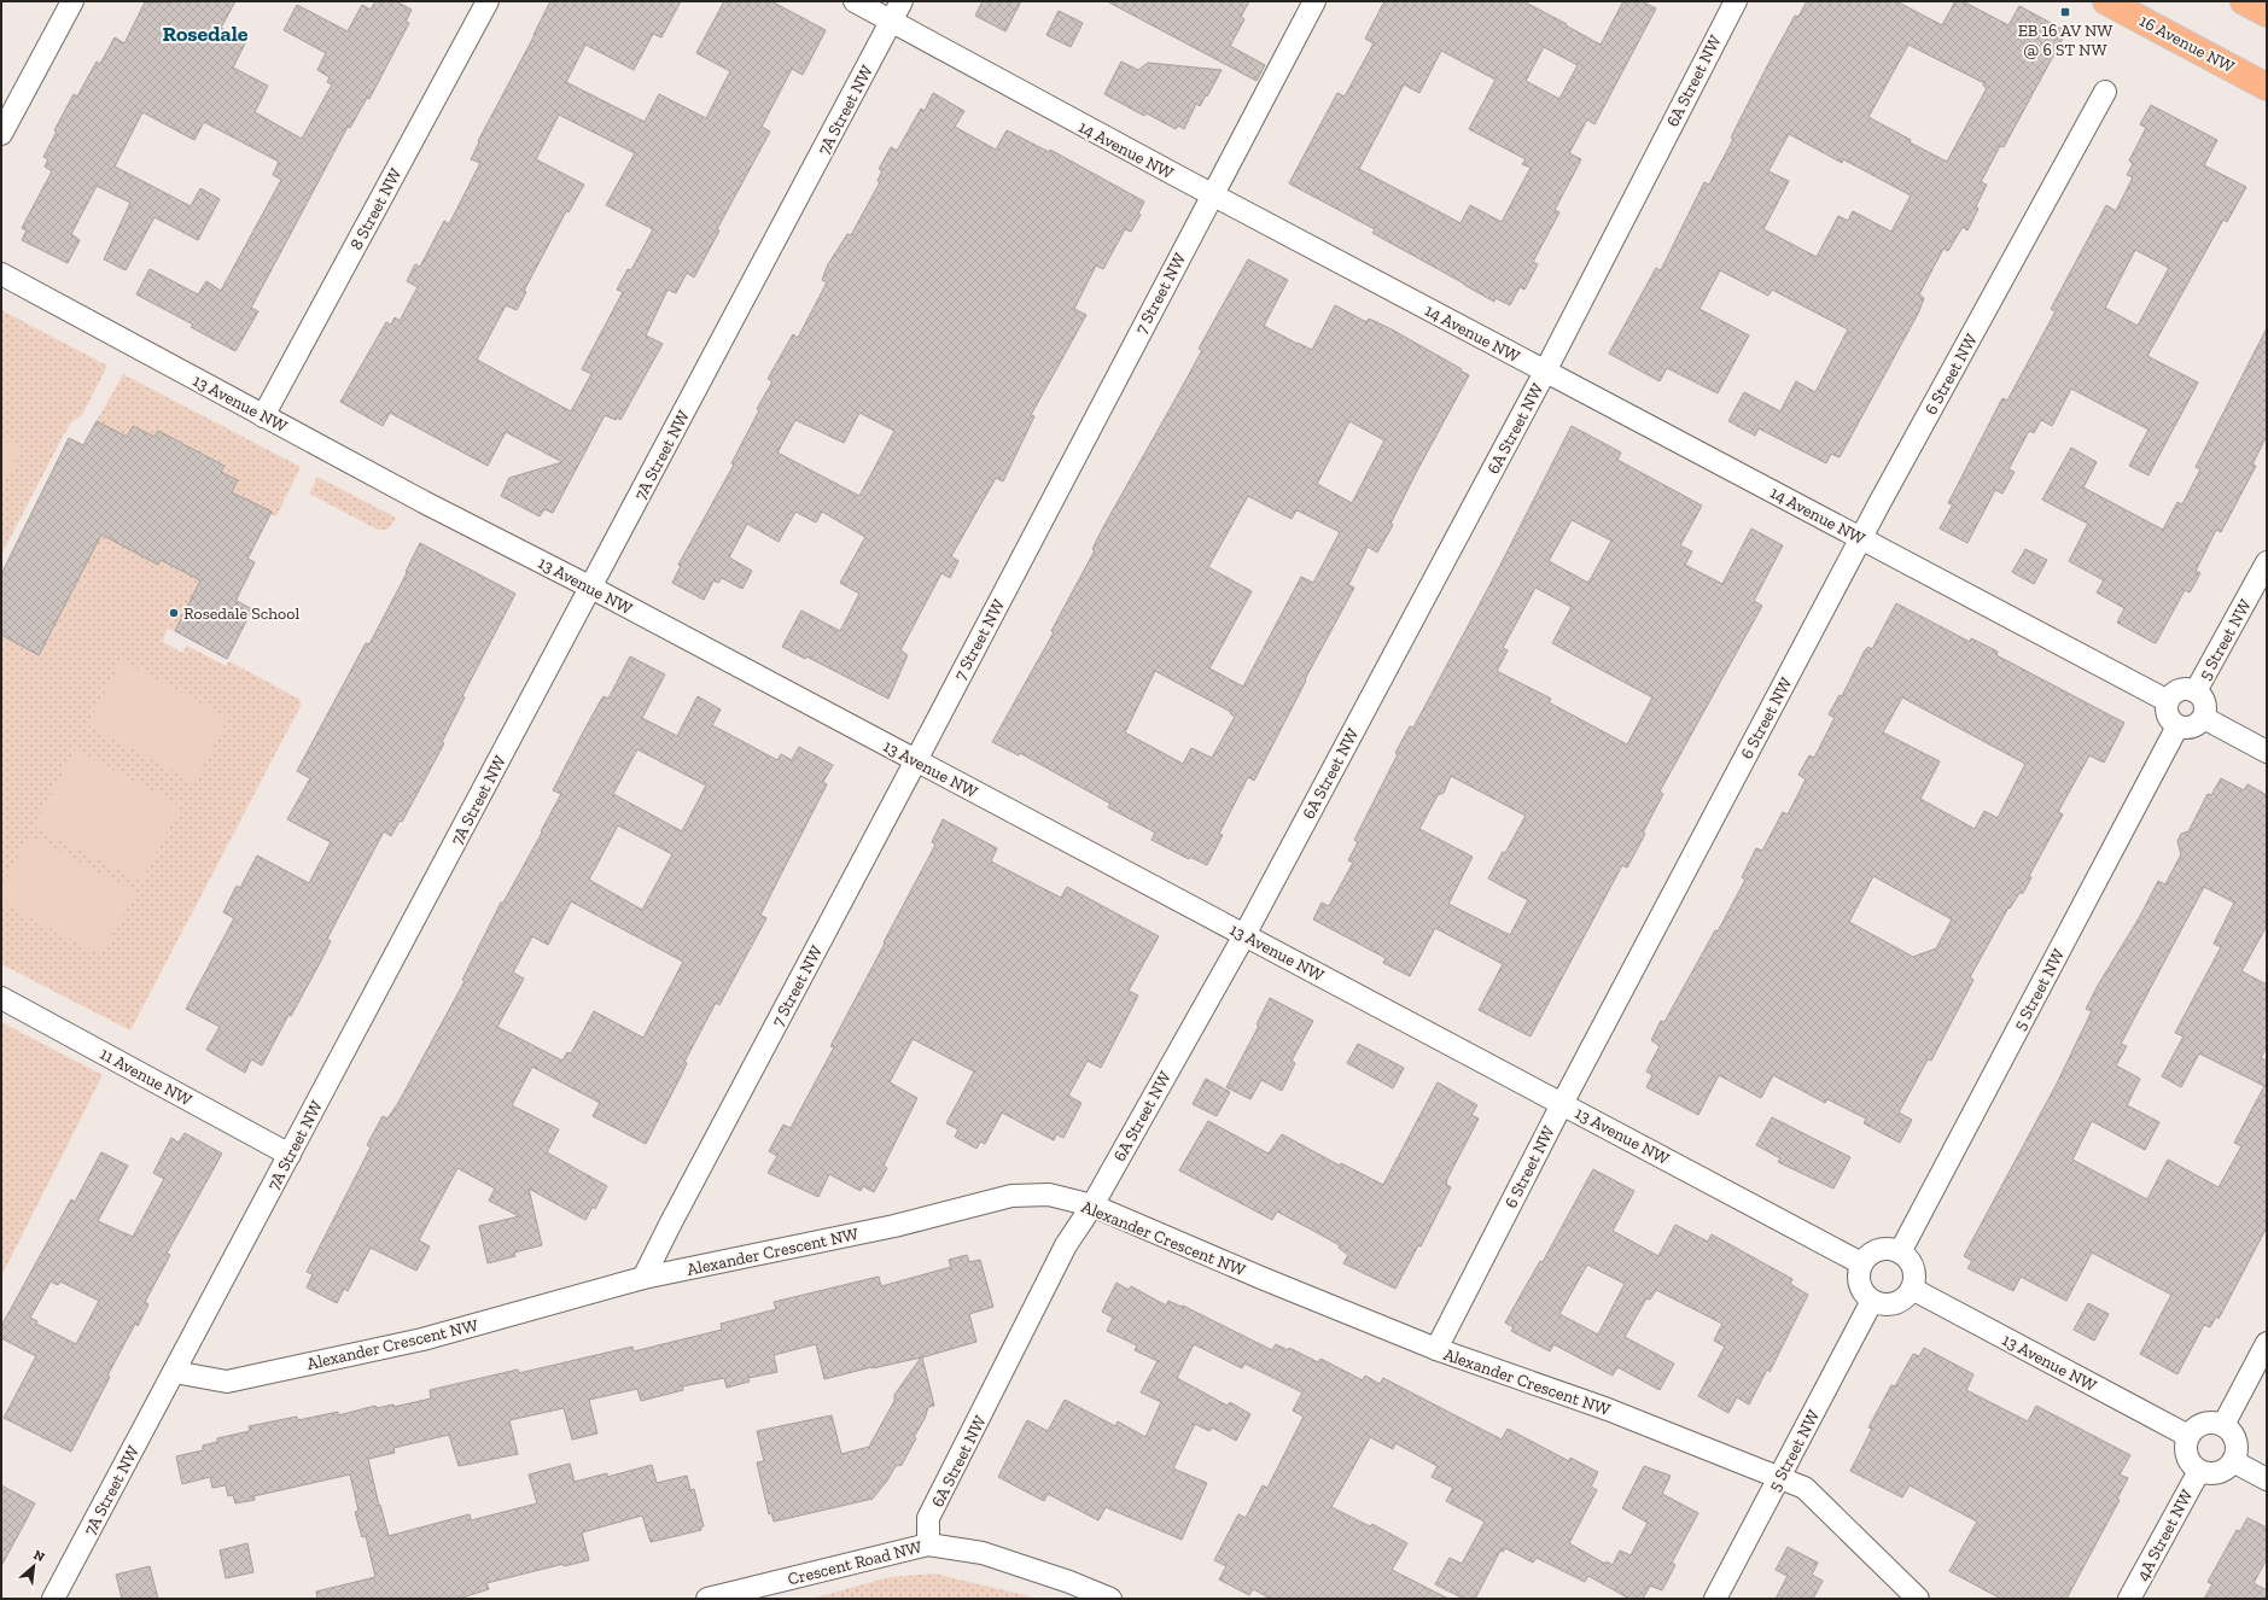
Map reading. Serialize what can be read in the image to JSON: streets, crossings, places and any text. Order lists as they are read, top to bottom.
{
  "streets": {
    "highway": ["16 Avenue NW"],
    "street": [
      "6A Street NW",
      "7A Street NW",
      "14 Avenue NW",
      "8 Street NW",
      "7 Street NW",
      "6 Street NW",
      "13 Avenue NW",
      "5 Street NW",
      "11 Avenue NW",
      "Alexander Crescent NW",
      "4A Street NW",
      "Crescent Road NW"
    ]
  },
  "crossings": [
    ["6A Street NW", "14 Avenue NW"],
    ["6A Street NW", "13 Avenue NW"],
    ["6A Street NW", "Alexander Crescent NW"],
    ["6A Street NW", "Crescent Road NW"],
    ["7A Street NW", "14 Avenue NW"],
    ["7A Street NW", "13 Avenue NW"],
    ["7A Street NW", "11 Avenue NW"],
    ["7A Street NW", "Alexander Crescent NW"],
    ["14 Avenue NW", "7 Street NW"],
    ["14 Avenue NW", "6 Street NW"],
    ["14 Avenue NW", "5 Street NW"],
    ["8 Street NW", "13 Avenue NW"],
    ["7 Street NW", "13 Avenue NW"],
    ["7 Street NW", "Alexander Crescent NW"],
    ["6 Street NW", "13 Avenue NW"],
    ["6 Street NW", "Alexander Crescent NW"],
    ["13 Avenue NW", "5 Street NW"],
    ["13 Avenue NW", "4A Street NW"],
    ["5 Street NW", "Alexander Crescent NW"]
  ],
  "districts": ["Rosedale"],
  "places": {
    "transit": ["EB 16 AV NW @ 6 ST NW"],
    "other": ["Rosedale School"]
  },
  "north": "top right"
}
